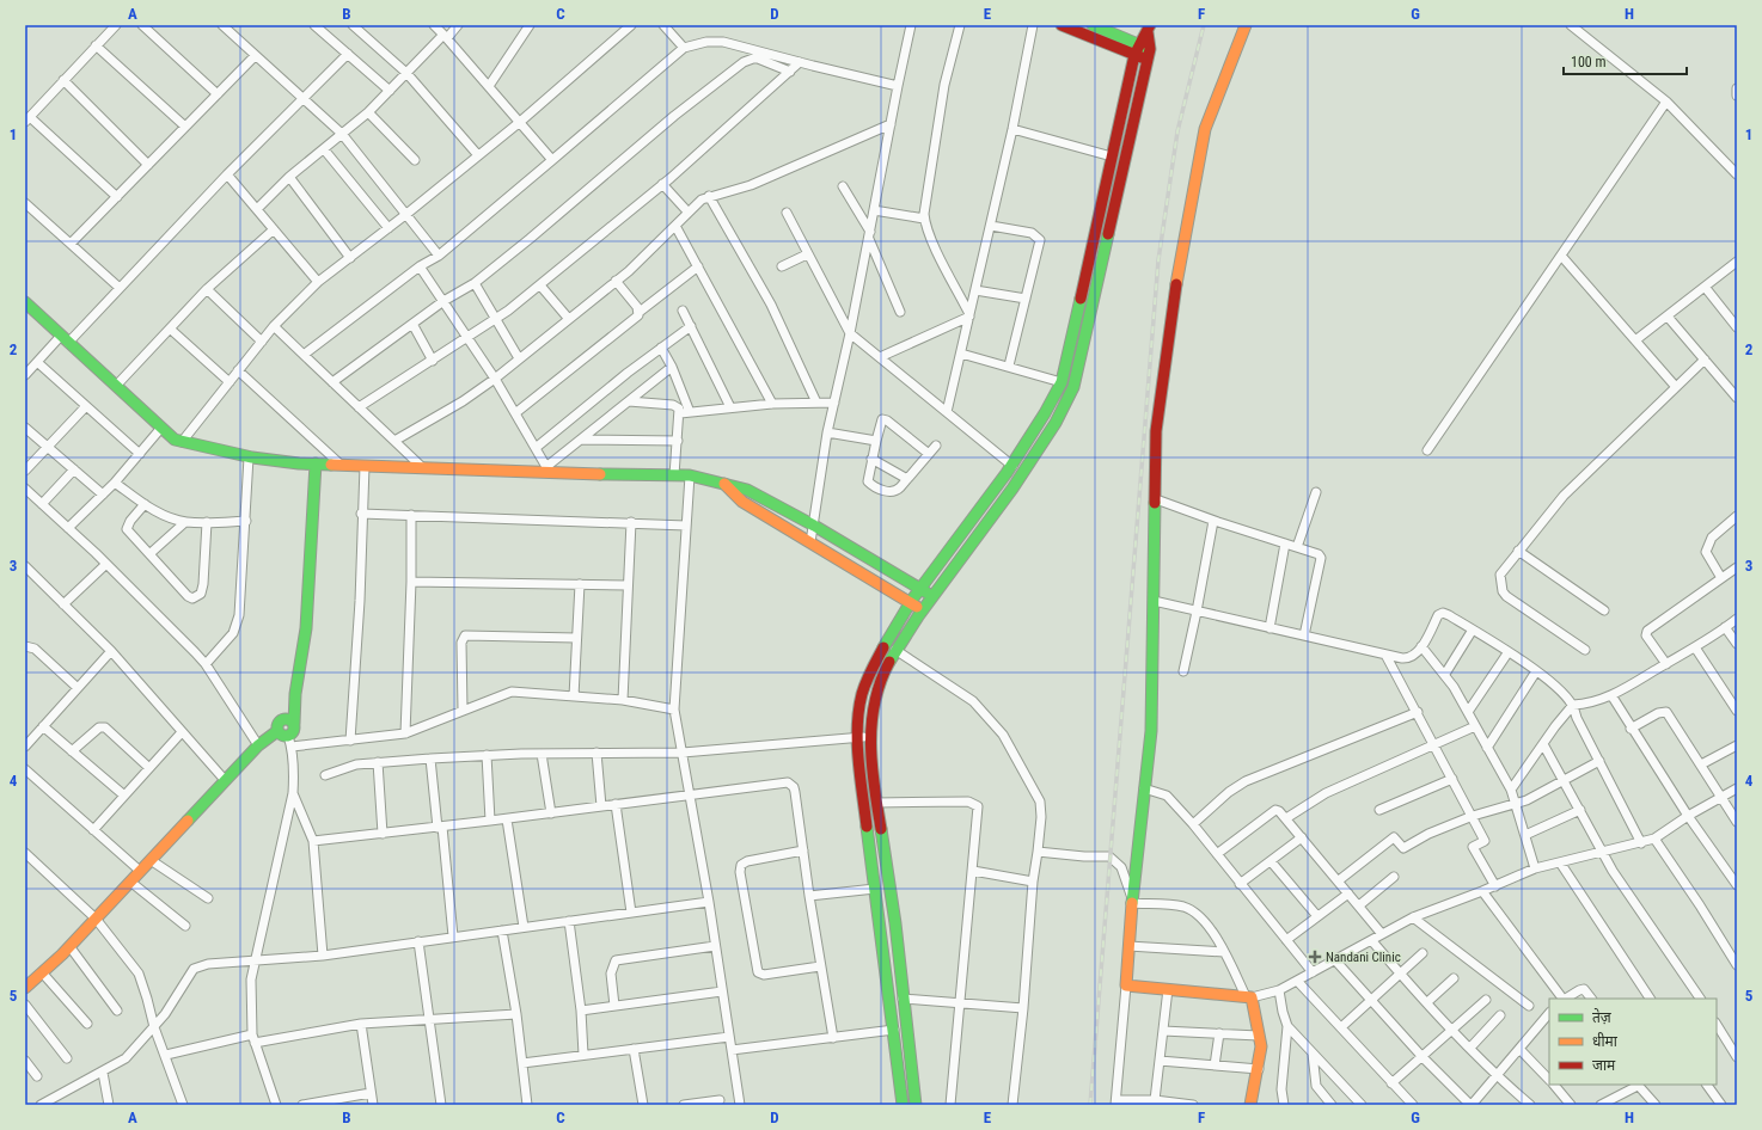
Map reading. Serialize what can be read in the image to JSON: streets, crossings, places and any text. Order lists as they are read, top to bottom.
{
  "places": {
    "health": ["Nandani Clinic"]
  },
  "legend": ["तेज़", "धीमा", "जाम"],
  "scale_bar": "100 m",
  "grid": {
    "columns": [
      "A",
      "B",
      "C",
      "D",
      "E",
      "F",
      "G",
      "H"
    ],
    "rows": [
      "1",
      "2",
      "3",
      "4",
      "5"
    ]
  }
}
